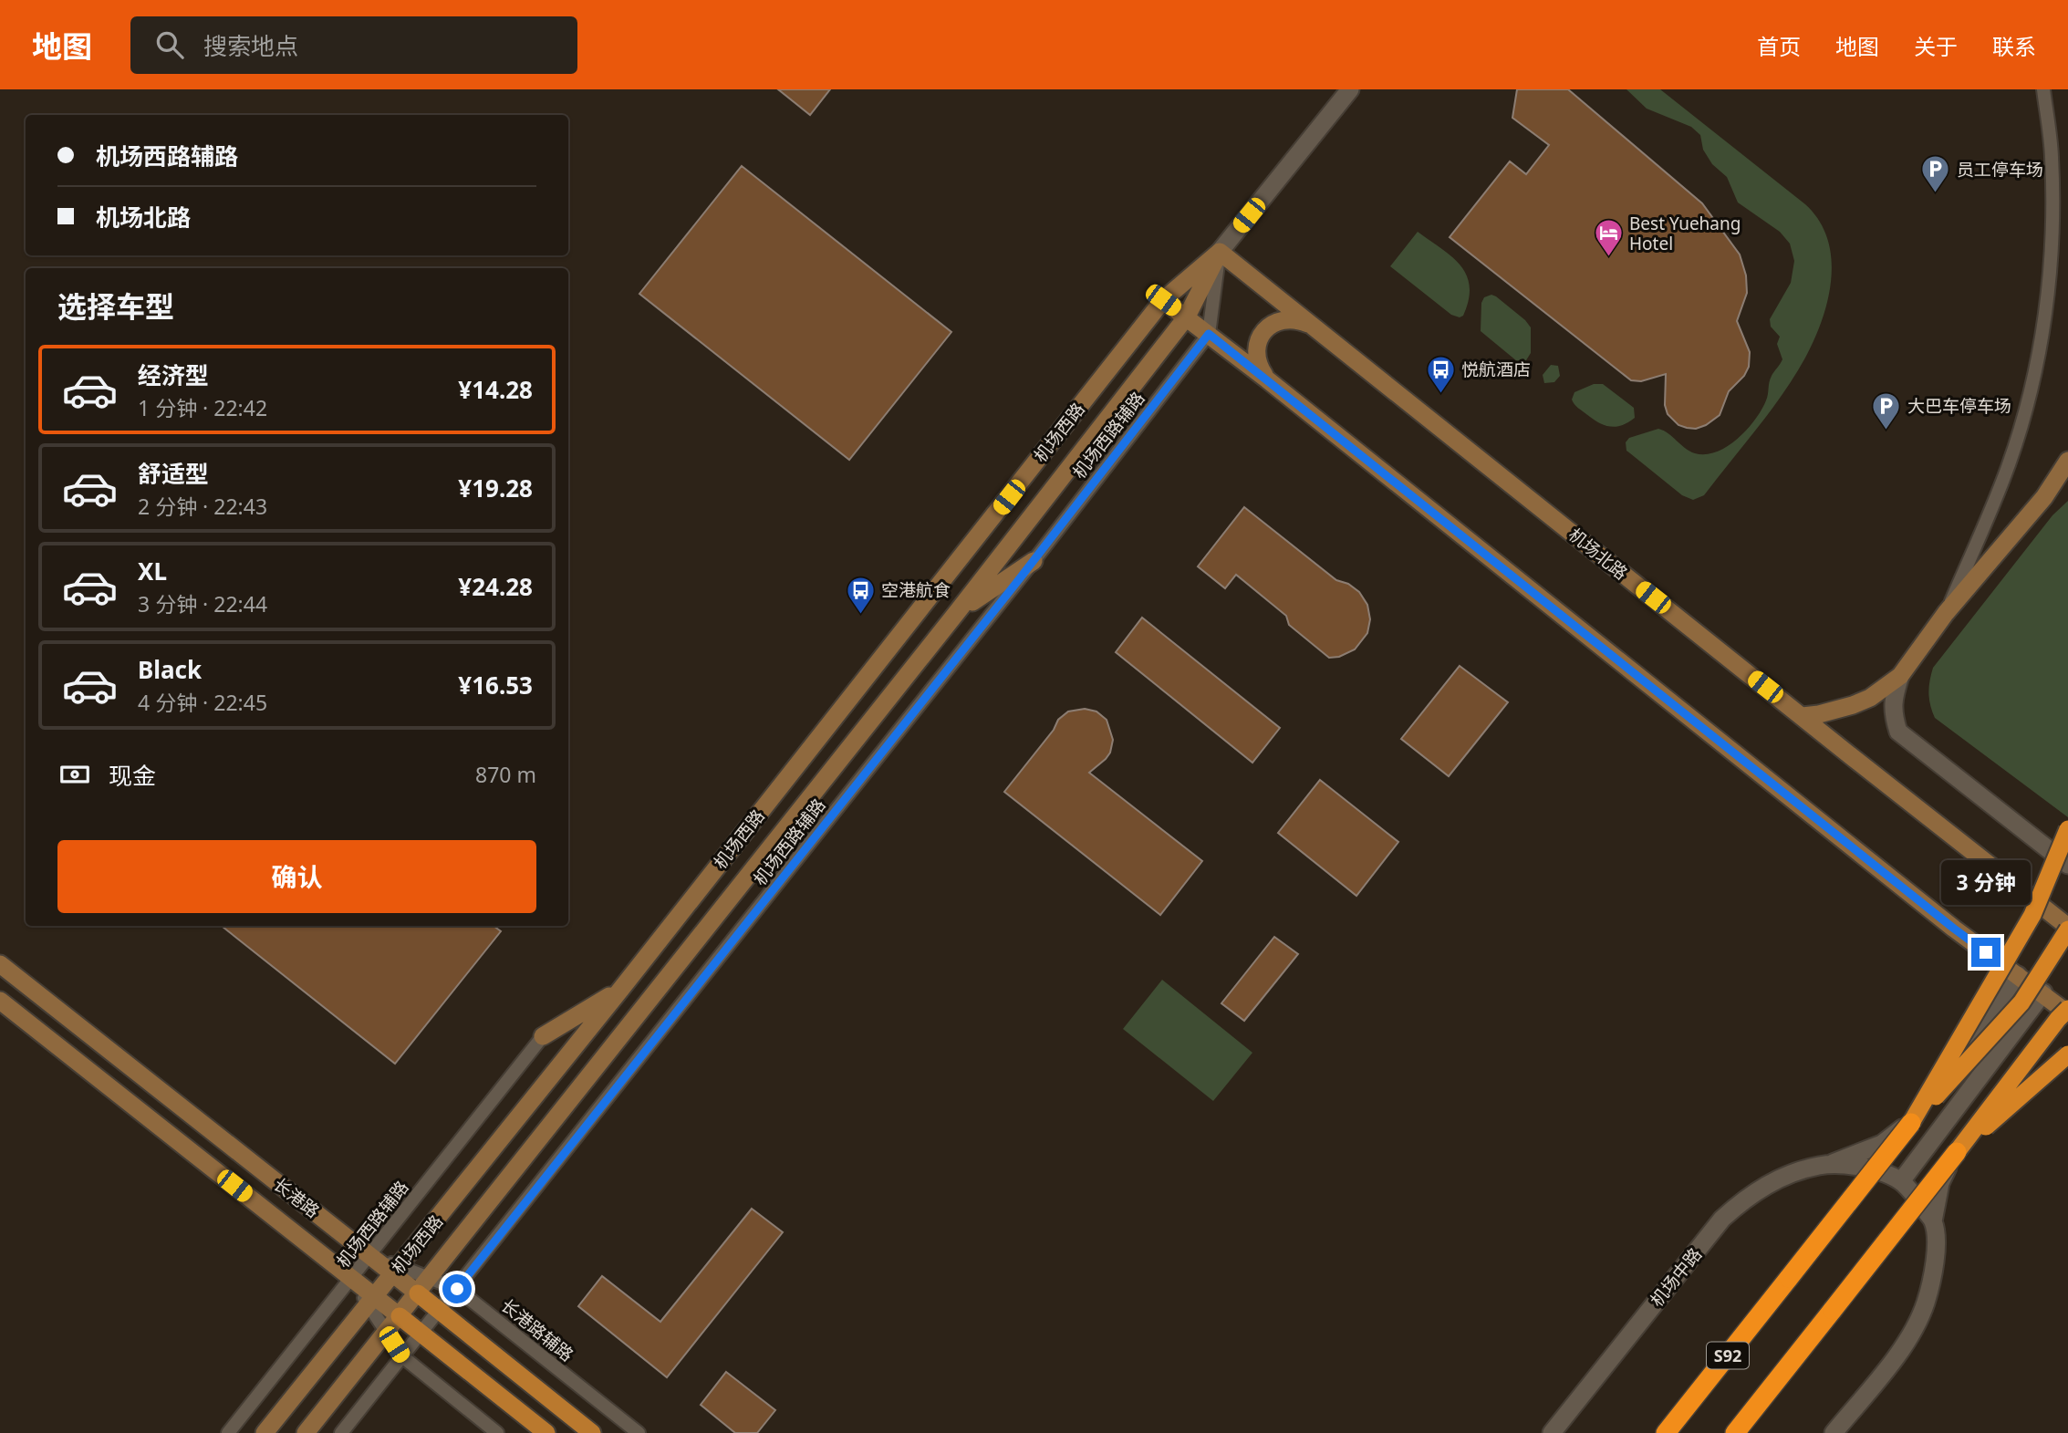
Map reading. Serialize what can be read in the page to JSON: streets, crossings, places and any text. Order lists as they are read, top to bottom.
{
  "streets": {
    "highway": ["S92"],
    "main road": ["机场西路", "机场北路", "长港路"],
    "street": ["机场西路辅路", "机场中路", "长港路辅路"]
  },
  "crossings": [
    ["机场西路", "机场北路"],
    ["机场西路", "长港路"],
    ["机场西路", "长港路辅路"],
    ["机场西路辅路", "长港路"],
    ["机场西路辅路", "长港路辅路"],
    ["长港路", "长港路辅路"]
  ],
  "places": {
    "parking": ["员工停车场", "大巴车停车场"],
    "hotel": ["Best Yuehang Hotel"],
    "bus stop": ["悦航酒店", "空港航食"]
  },
  "page": {
    "header": "地图",
    "search": "搜索地点",
    "nav": [
      "首页",
      "地图",
      "关于",
      "联系"
    ],
    "banner": ["机场西路辅路", "机场北路"],
    "heading": "选择车型",
    "list": [
      {
        "name": "经济型",
        "note": "1 分钟 · 22:42",
        "value": "¥14.28"
      },
      {
        "name": "舒适型",
        "note": "2 分钟 · 22:43",
        "value": "¥19.28"
      },
      {
        "name": "XL",
        "note": "3 分钟 · 22:44",
        "value": "¥24.28"
      },
      {
        "name": "Black",
        "note": "4 分钟 · 22:45",
        "value": "¥16.53"
      }
    ],
    "pay": ["现金", "870 m"],
    "buttons": "确认",
    "bubble": "3 分钟"
  }
}
